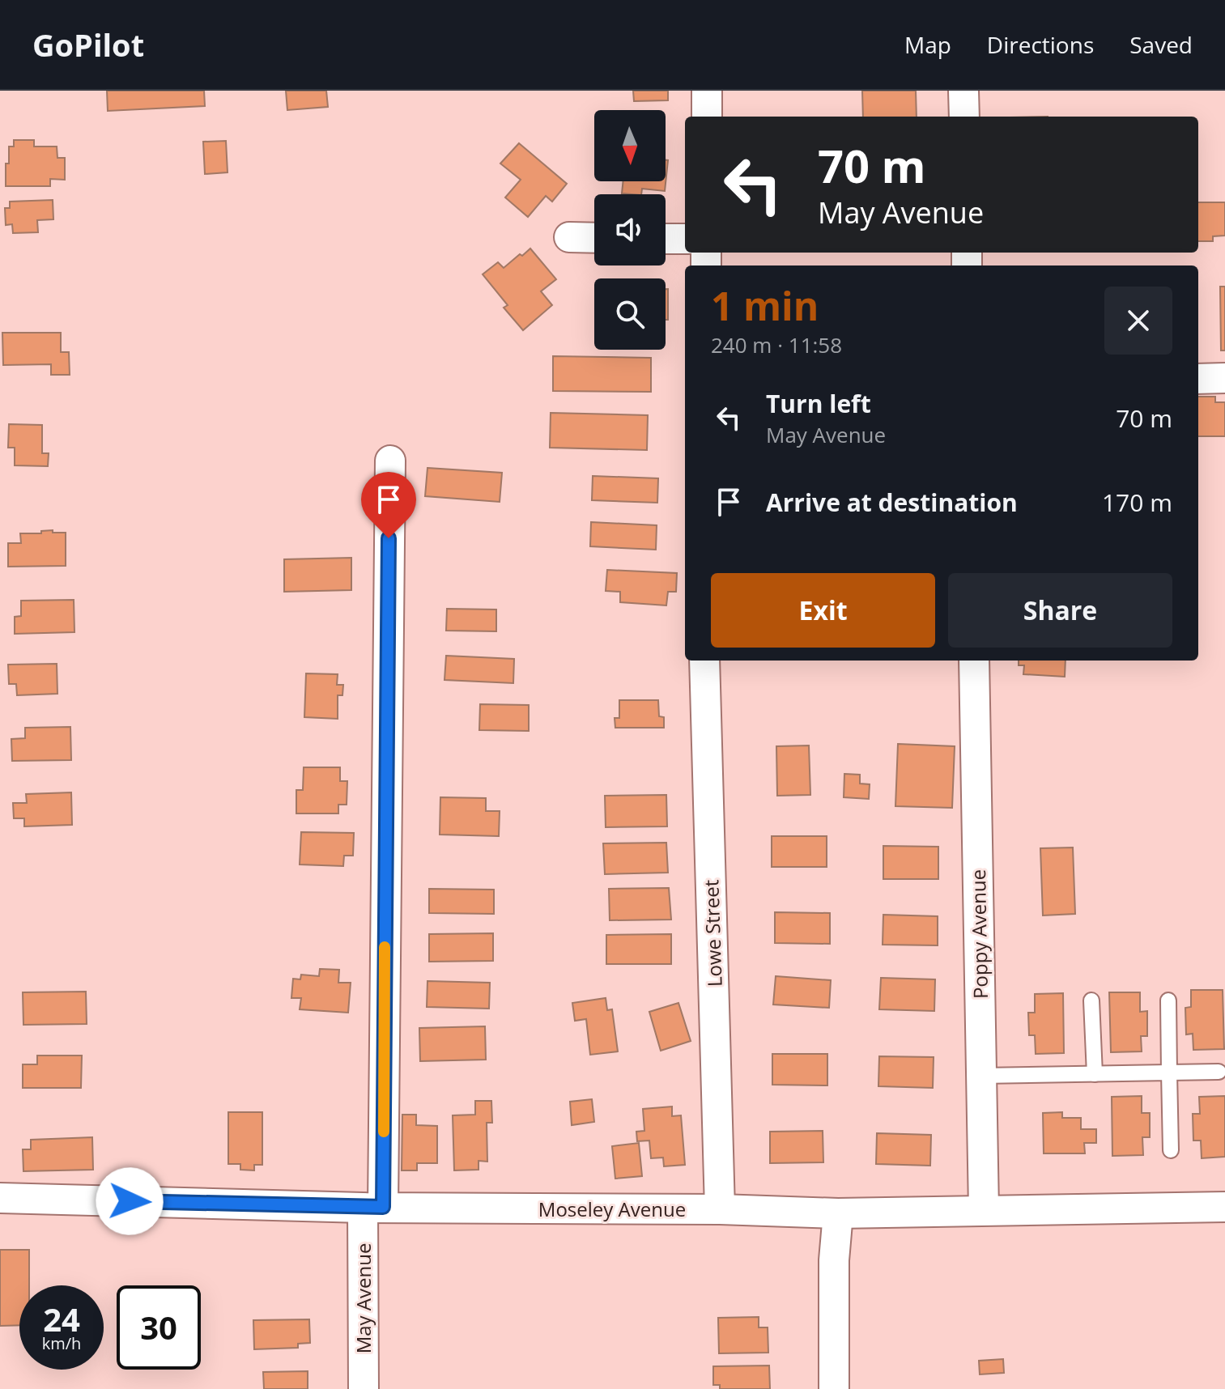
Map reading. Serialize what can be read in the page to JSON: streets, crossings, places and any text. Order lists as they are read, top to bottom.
{
  "streets": {
    "street": [
      "Lowe Street",
      "Poppy Avenue",
      "Moseley Avenue",
      "May Avenue"
    ]
  },
  "crossings": [
    ["Lowe Street", "Moseley Avenue"],
    ["Poppy Avenue", "Moseley Avenue"],
    ["Moseley Avenue", "May Avenue"]
  ],
  "north": "bottom",
  "page": {
    "header": "GoPilot",
    "nav": ["Map", "Directions", "Saved"],
    "turn": ["70 m", "May Avenue"],
    "heading": ["1 min", "240 m · 11:58"],
    "list": [
      {
        "name": "Turn left",
        "note": "May Avenue",
        "value": "70 m"
      },
      {
        "name": "Arrive at destination",
        "value": "170 m"
      }
    ],
    "buttons": ["Exit", "Share"],
    "speed": "24 km/h",
    "limit": "30"
  }
}
